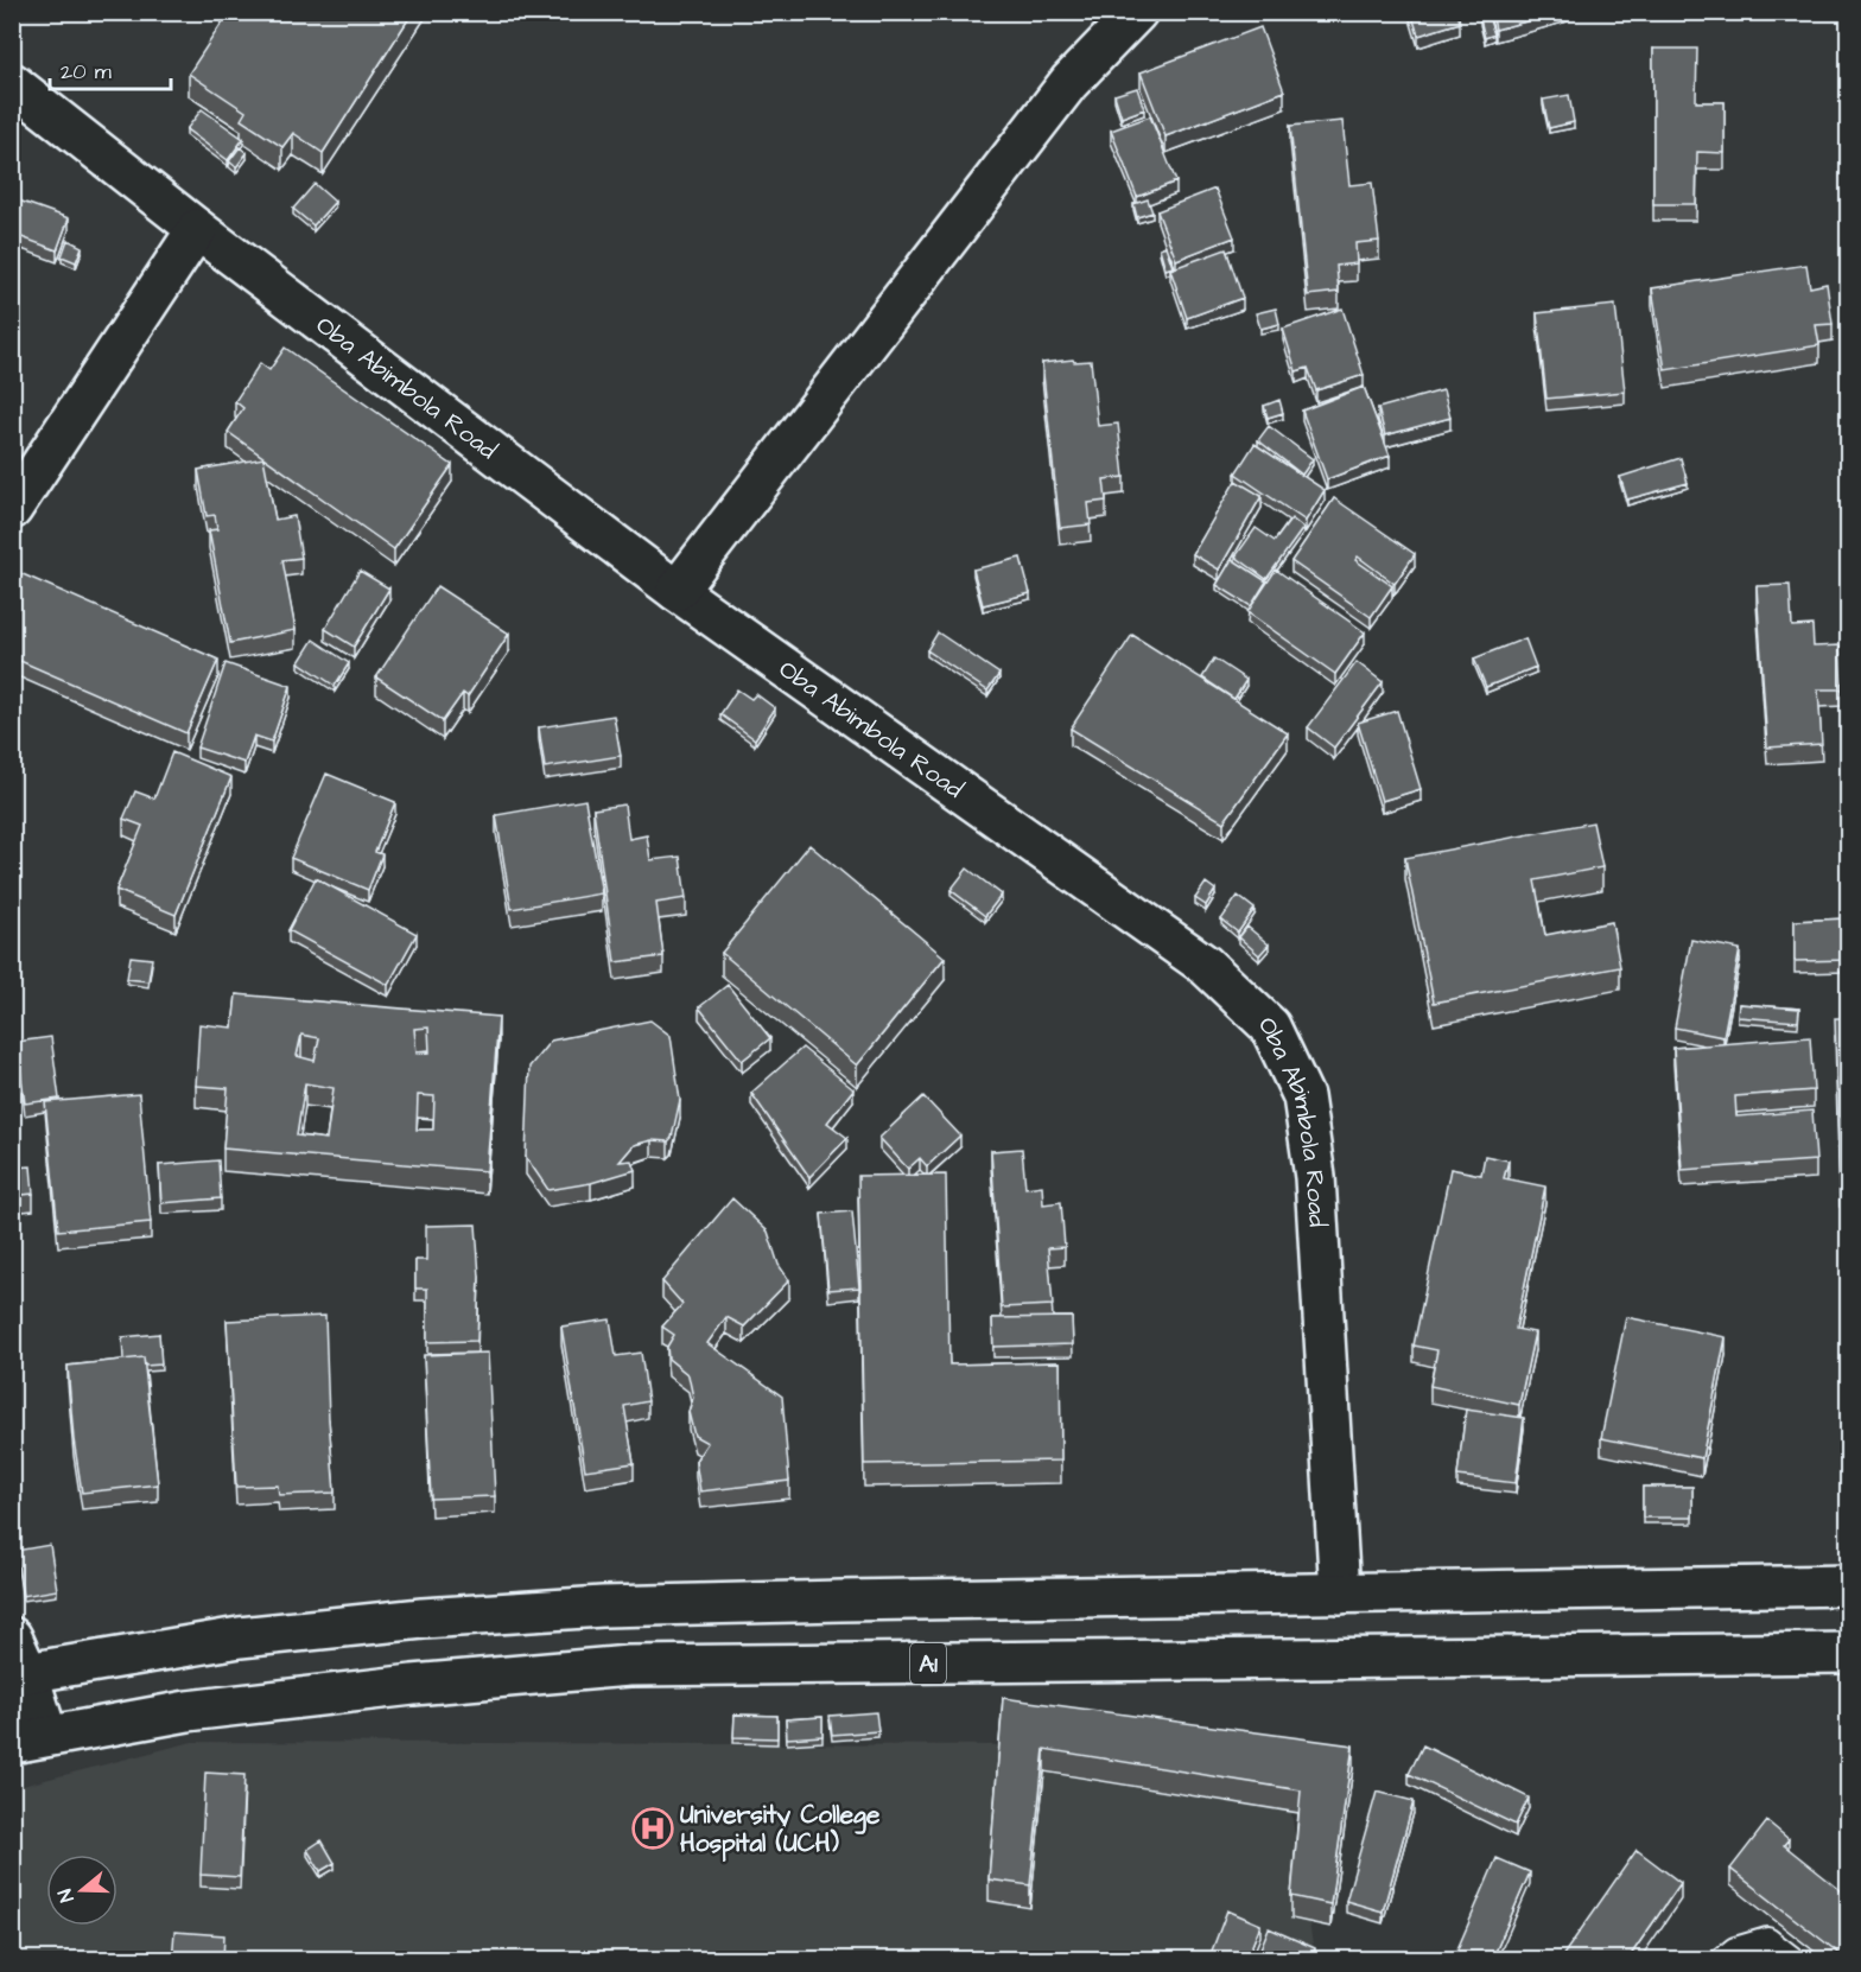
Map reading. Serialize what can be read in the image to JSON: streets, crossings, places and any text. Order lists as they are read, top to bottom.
{
  "streets": {
    "main road": ["Oba Abimbola Road", "A1"]
  },
  "places": {
    "hospital": ["University College Hospital (UCH)"]
  },
  "scale_bar": "20 m",
  "north": "left"
}
